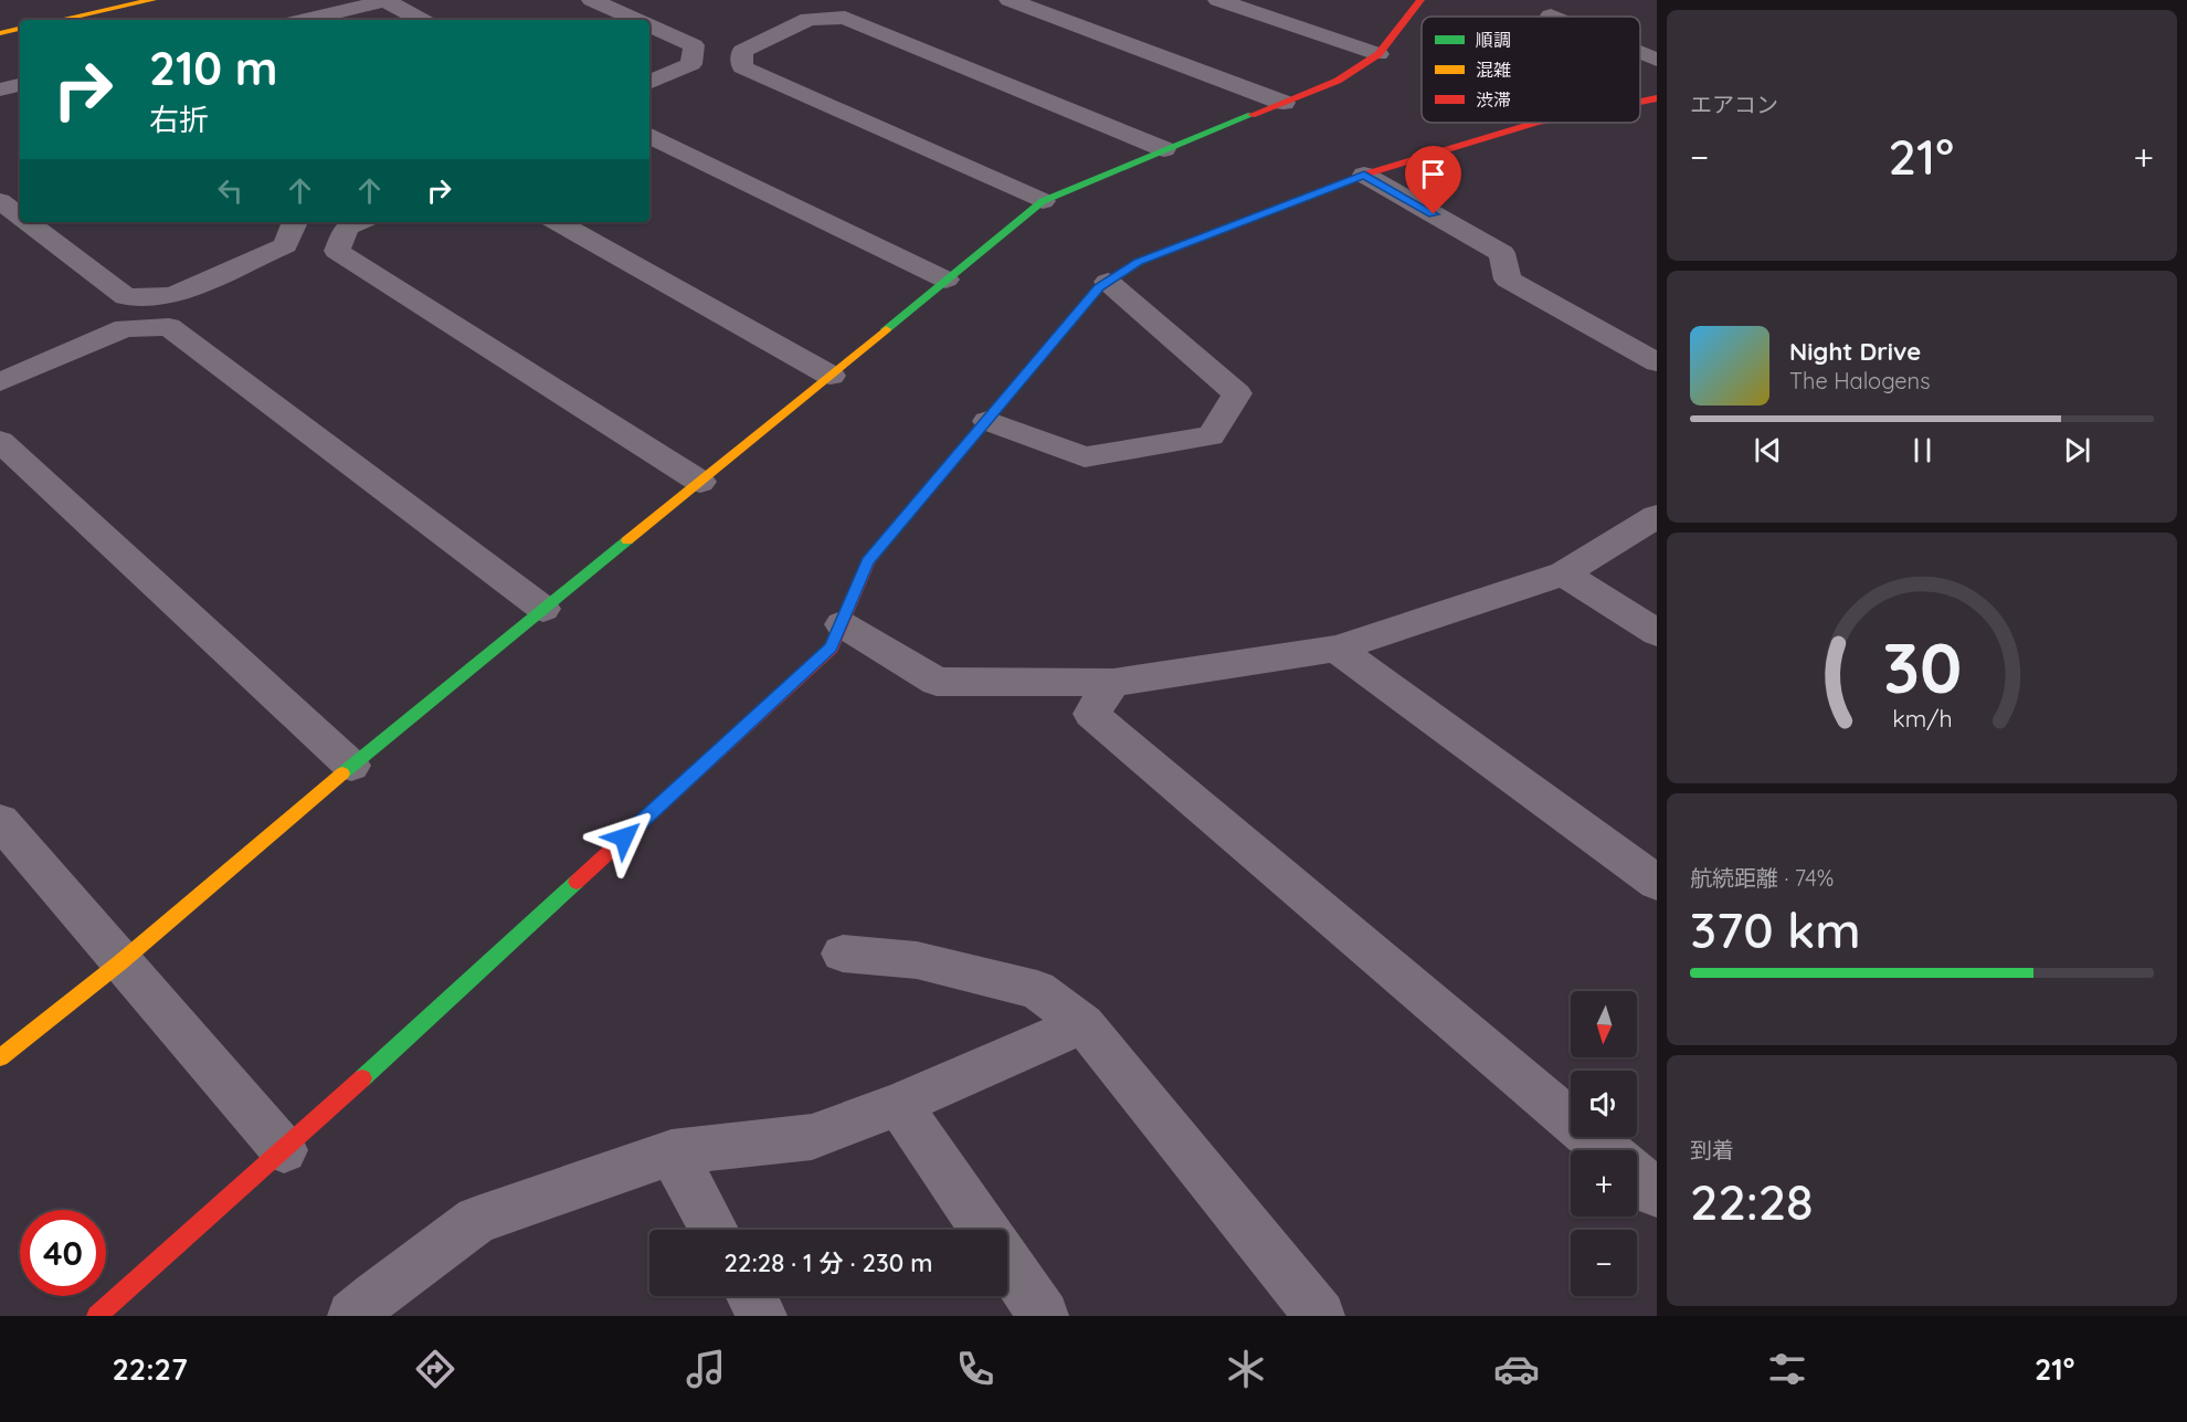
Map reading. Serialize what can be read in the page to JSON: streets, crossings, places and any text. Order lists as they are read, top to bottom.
{
  "legend": ["順調", "混雑", "渋滞"],
  "north": "bottom",
  "page": {
    "tile": [
      "エアコン",
      ["航続距離 · 74%", "370 km"],
      ["到着", "22:28"]
    ],
    "turn": ["210 m", "右折"],
    "heat": ["−", "21°", "+"],
    "song": ["Night Drive", "The Halogens"],
    "map_buttons": ["+", "−"],
    "limit": "40",
    "trip": "22:28 · 1 分 · 230 m",
    "tabs": ["22:27", "21°"],
    "gauge": ["30", "km/h"]
  }
}
